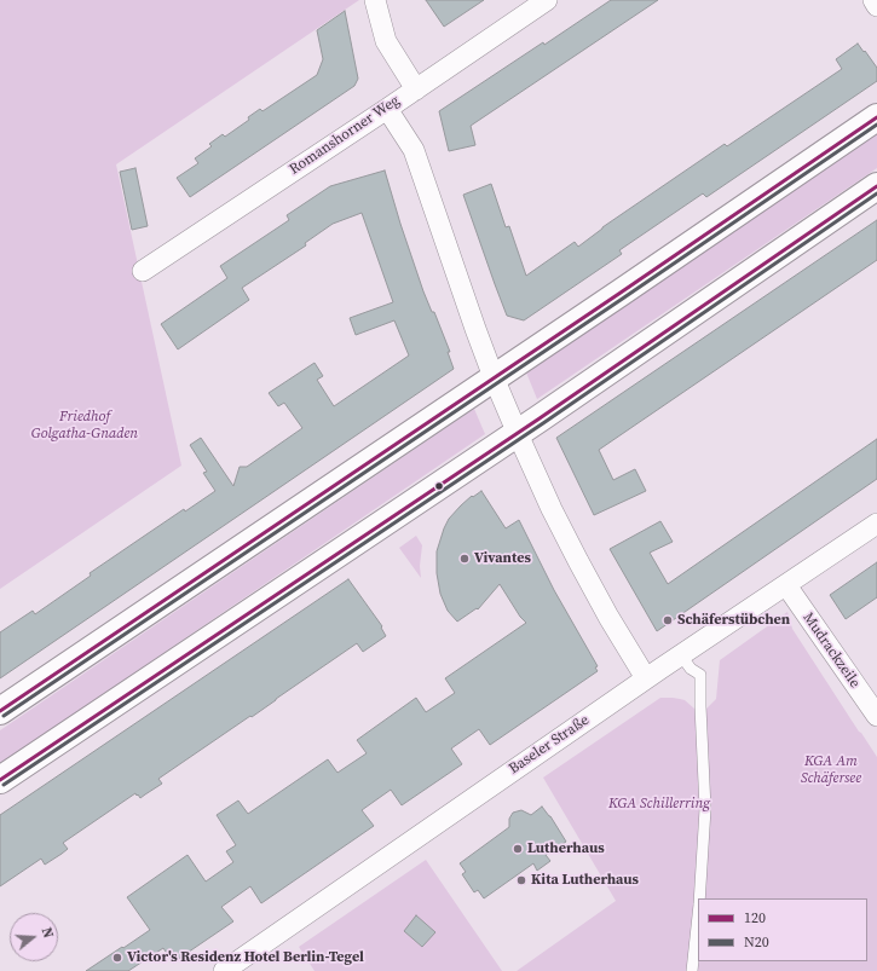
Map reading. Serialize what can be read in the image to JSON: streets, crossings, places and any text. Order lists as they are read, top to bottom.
{
  "streets": {
    "street": ["Romanshorner Weg", "Mudrackzeile", "Baseler Straße"]
  },
  "crossings": [
    ["Mudrackzeile", "Baseler Straße"]
  ],
  "parks": ["Friedhof Golgatha-Gnaden", "KGA Am Schäfersee", "KGA Schillerring"],
  "places": [
    "Vivantes",
    "Schäferstübchen",
    "Lutherhaus",
    "Kita Lutherhaus",
    "Victor's Residenz Hotel Berlin-Tegel"
  ],
  "lines": ["transit line 120", "transit line N20"],
  "legend": ["120", "N20"],
  "north": "right"
}
